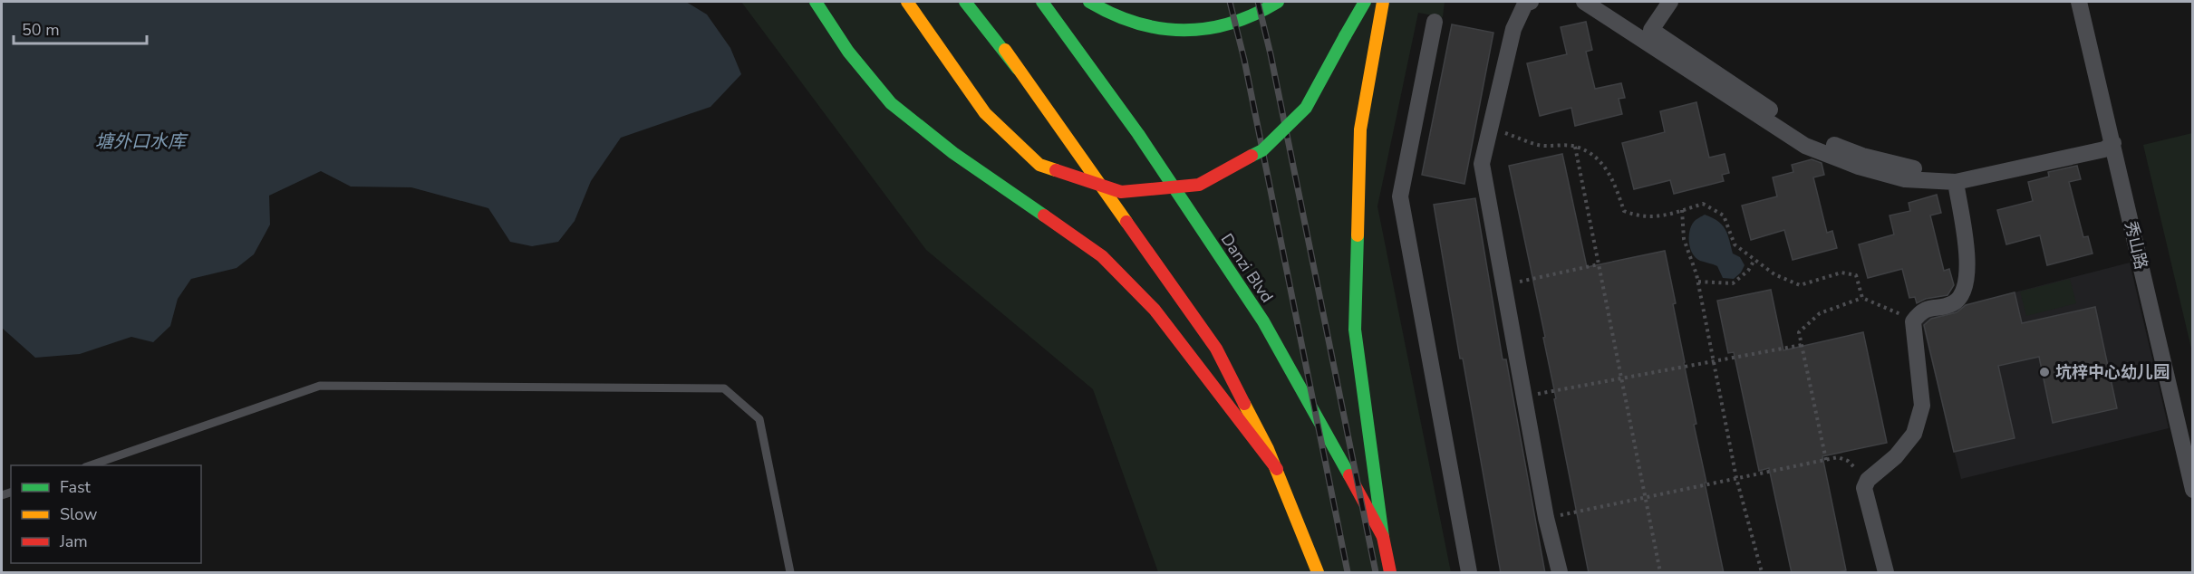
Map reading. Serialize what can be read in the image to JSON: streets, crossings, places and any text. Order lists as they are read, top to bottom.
{
  "streets": {
    "main road": ["Danzi Blvd"],
    "street": ["秀山路"]
  },
  "water": ["塘外口水库"],
  "places": ["坑梓中心幼儿园"],
  "legend": ["Fast", "Slow", "Jam"],
  "scale_bar": "50 m"
}
